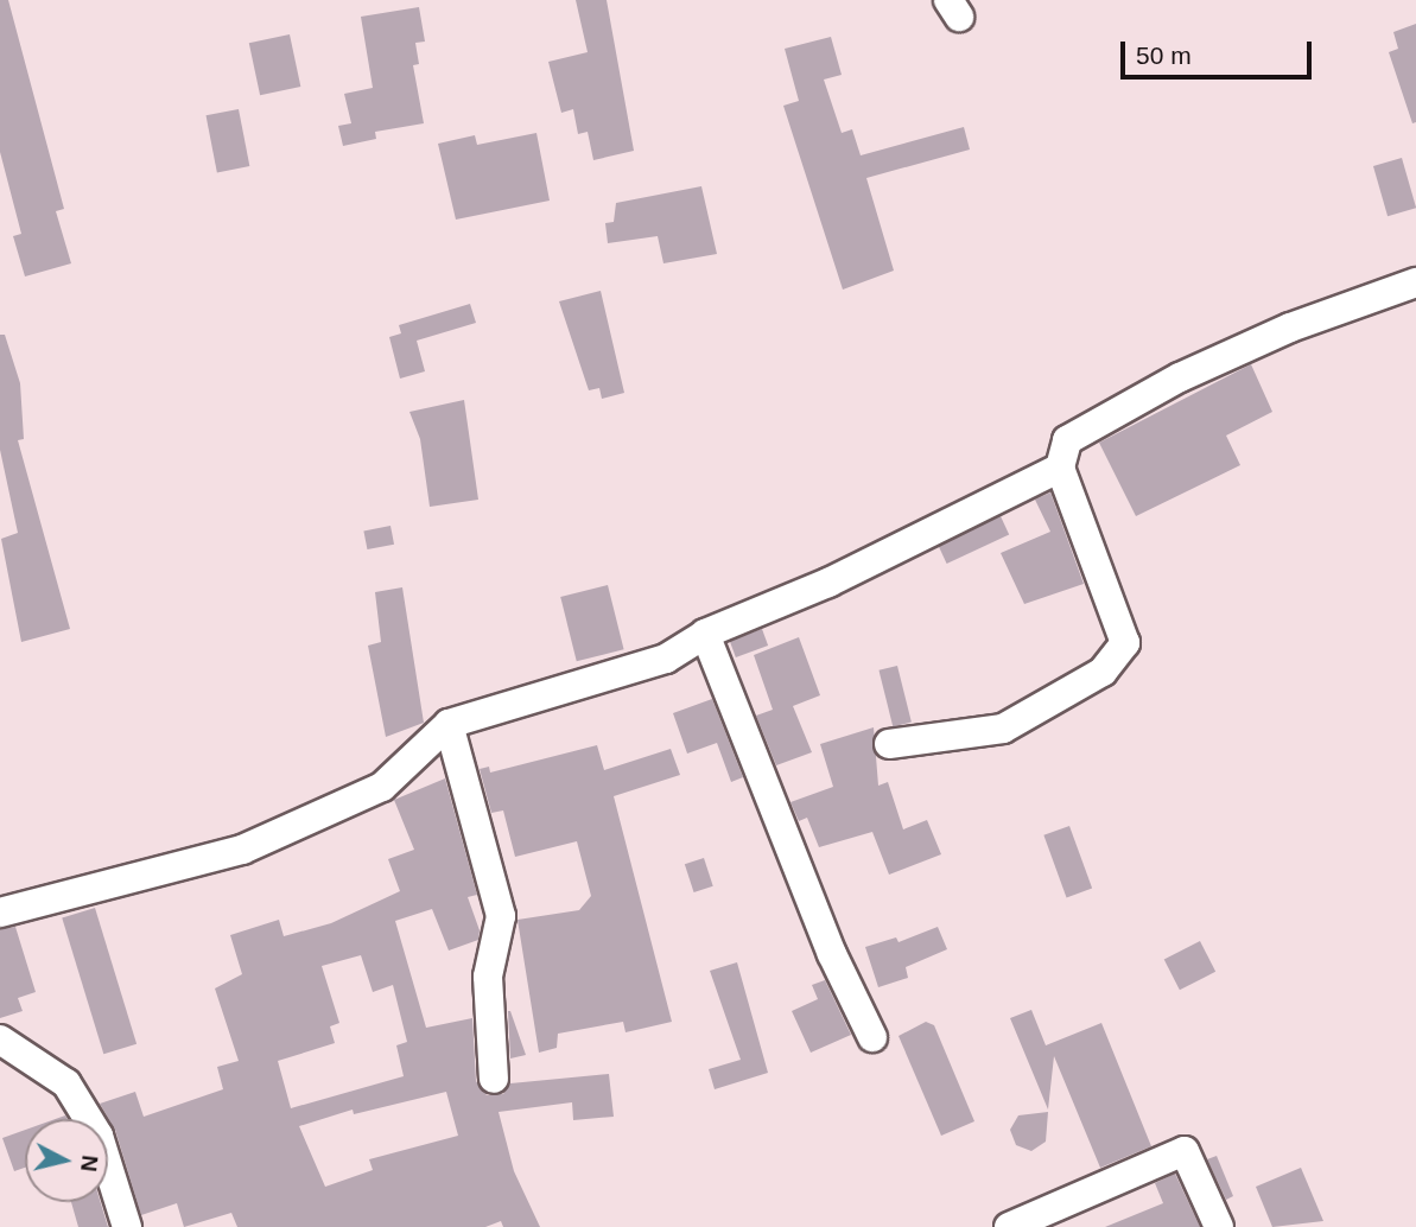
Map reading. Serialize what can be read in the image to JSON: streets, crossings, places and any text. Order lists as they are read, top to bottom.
{
  "scale_bar": "50 m",
  "north": "right"
}
